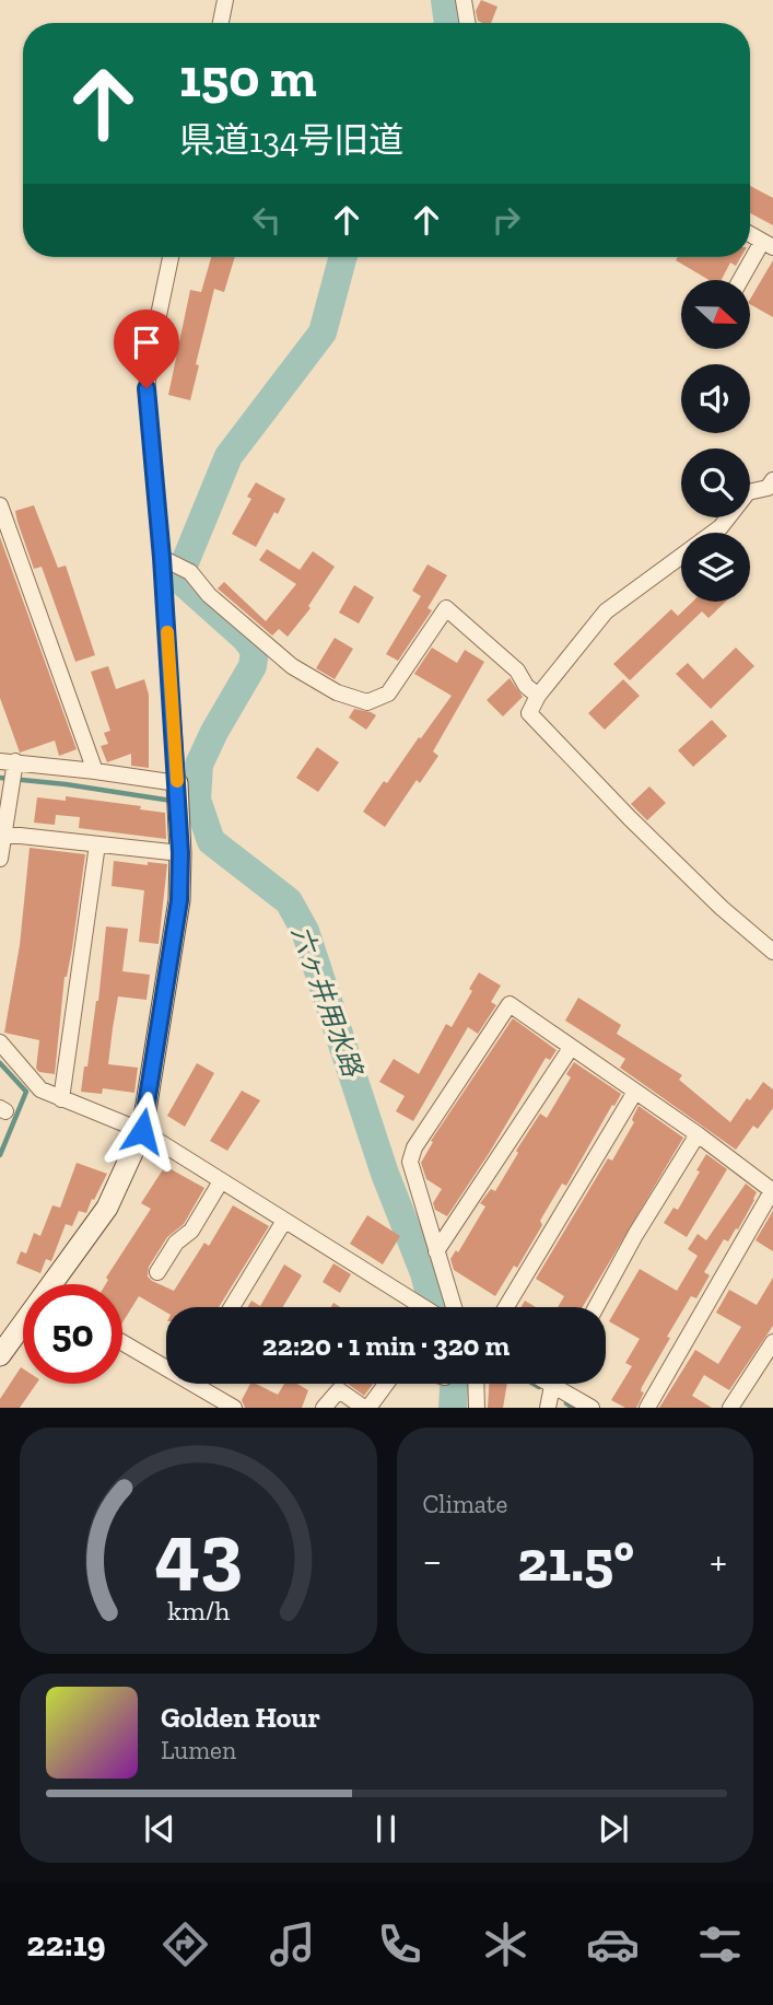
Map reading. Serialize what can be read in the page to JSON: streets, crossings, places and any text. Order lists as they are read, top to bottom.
{
  "water": ["六ヶ井用水路"],
  "north": "right",
  "page": {
    "turn": ["150 m", "県道134号旧道"],
    "limit": "50",
    "trip": "22:20 · 1 min · 320 m",
    "tile": "Climate",
    "heat": ["−", "21.5°", "+"],
    "song": ["Golden Hour", "Lumen"],
    "tabs": "22:19",
    "gauge": ["43", "km/h"]
  }
}
